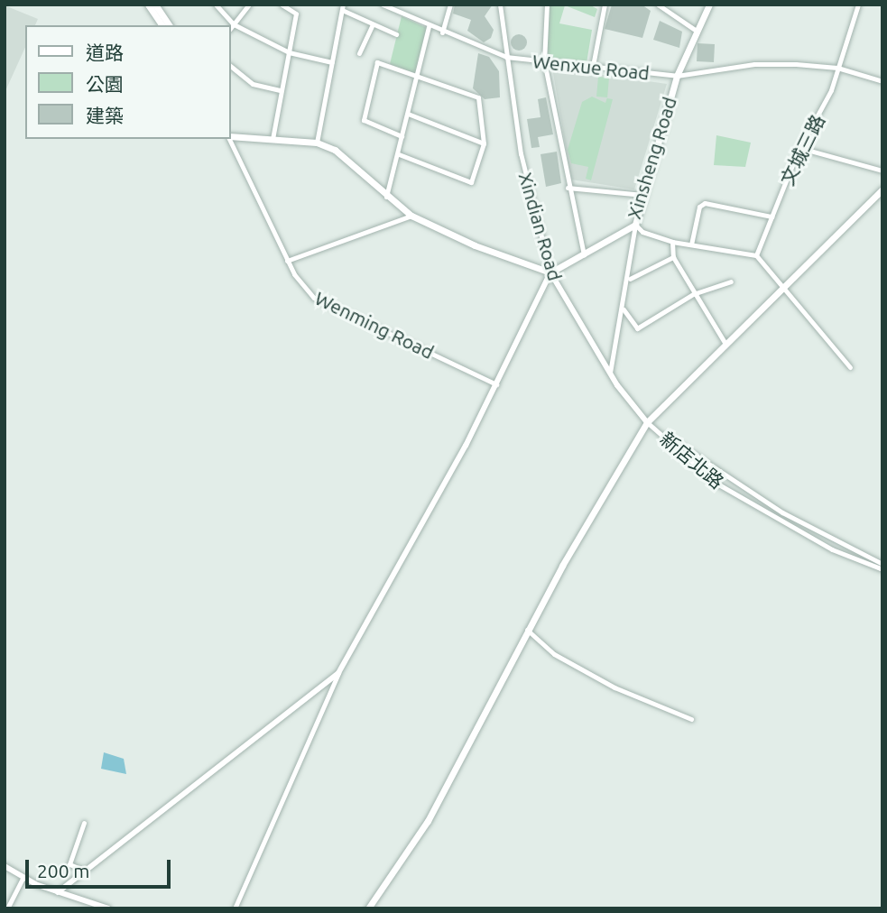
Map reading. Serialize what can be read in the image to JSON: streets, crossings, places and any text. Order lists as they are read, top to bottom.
{
  "streets": {
    "main road": ["Xinsheng Road"],
    "street": [
      "Wenxue Road",
      "文城三路",
      "Xindian Road",
      "Wenming Road",
      "新店北路"
    ]
  },
  "crossings": [
    ["Wenxue Road", "文城三路"],
    ["Wenxue Road", "Xinsheng Road"],
    ["Wenxue Road", "Xindian Road"],
    ["Xinsheng Road", "Xindian Road"],
    ["Xindian Road", "新店北路"]
  ],
  "legend": ["道路", "公園", "建築"],
  "scale_bar": "200 m"
}
